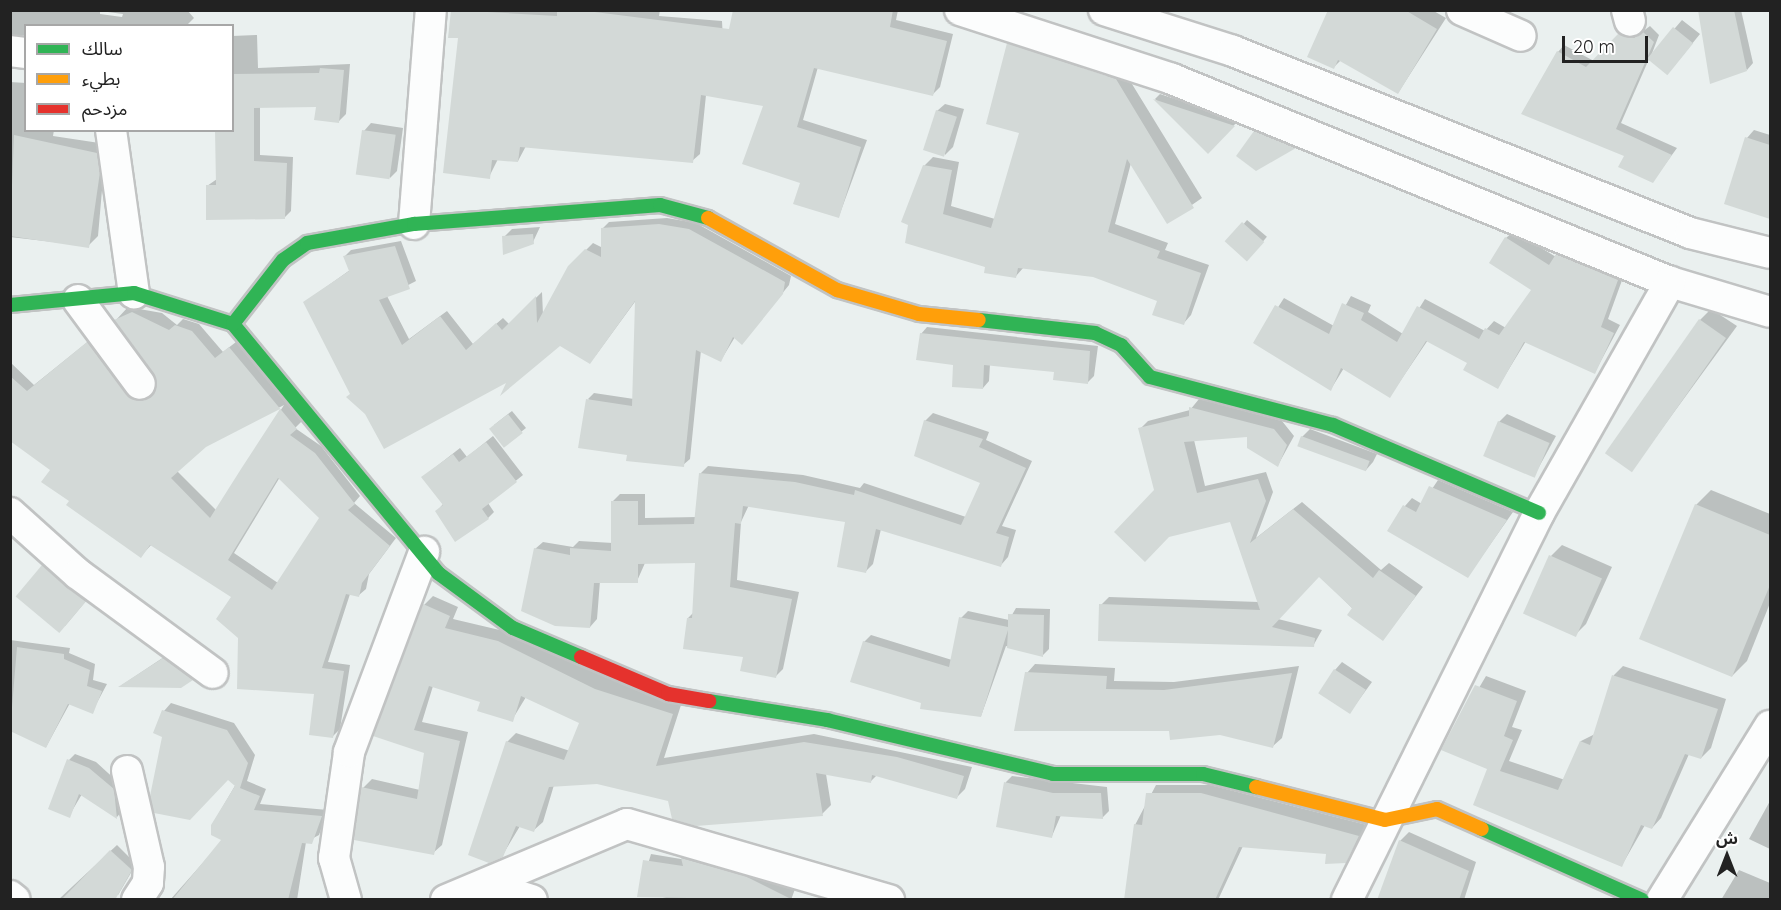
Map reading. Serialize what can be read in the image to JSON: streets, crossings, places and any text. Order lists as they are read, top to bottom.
{
  "legend": ["سالك", "بطيء", "مزدحم"],
  "scale_bar": "20 m",
  "north": "top"
}
